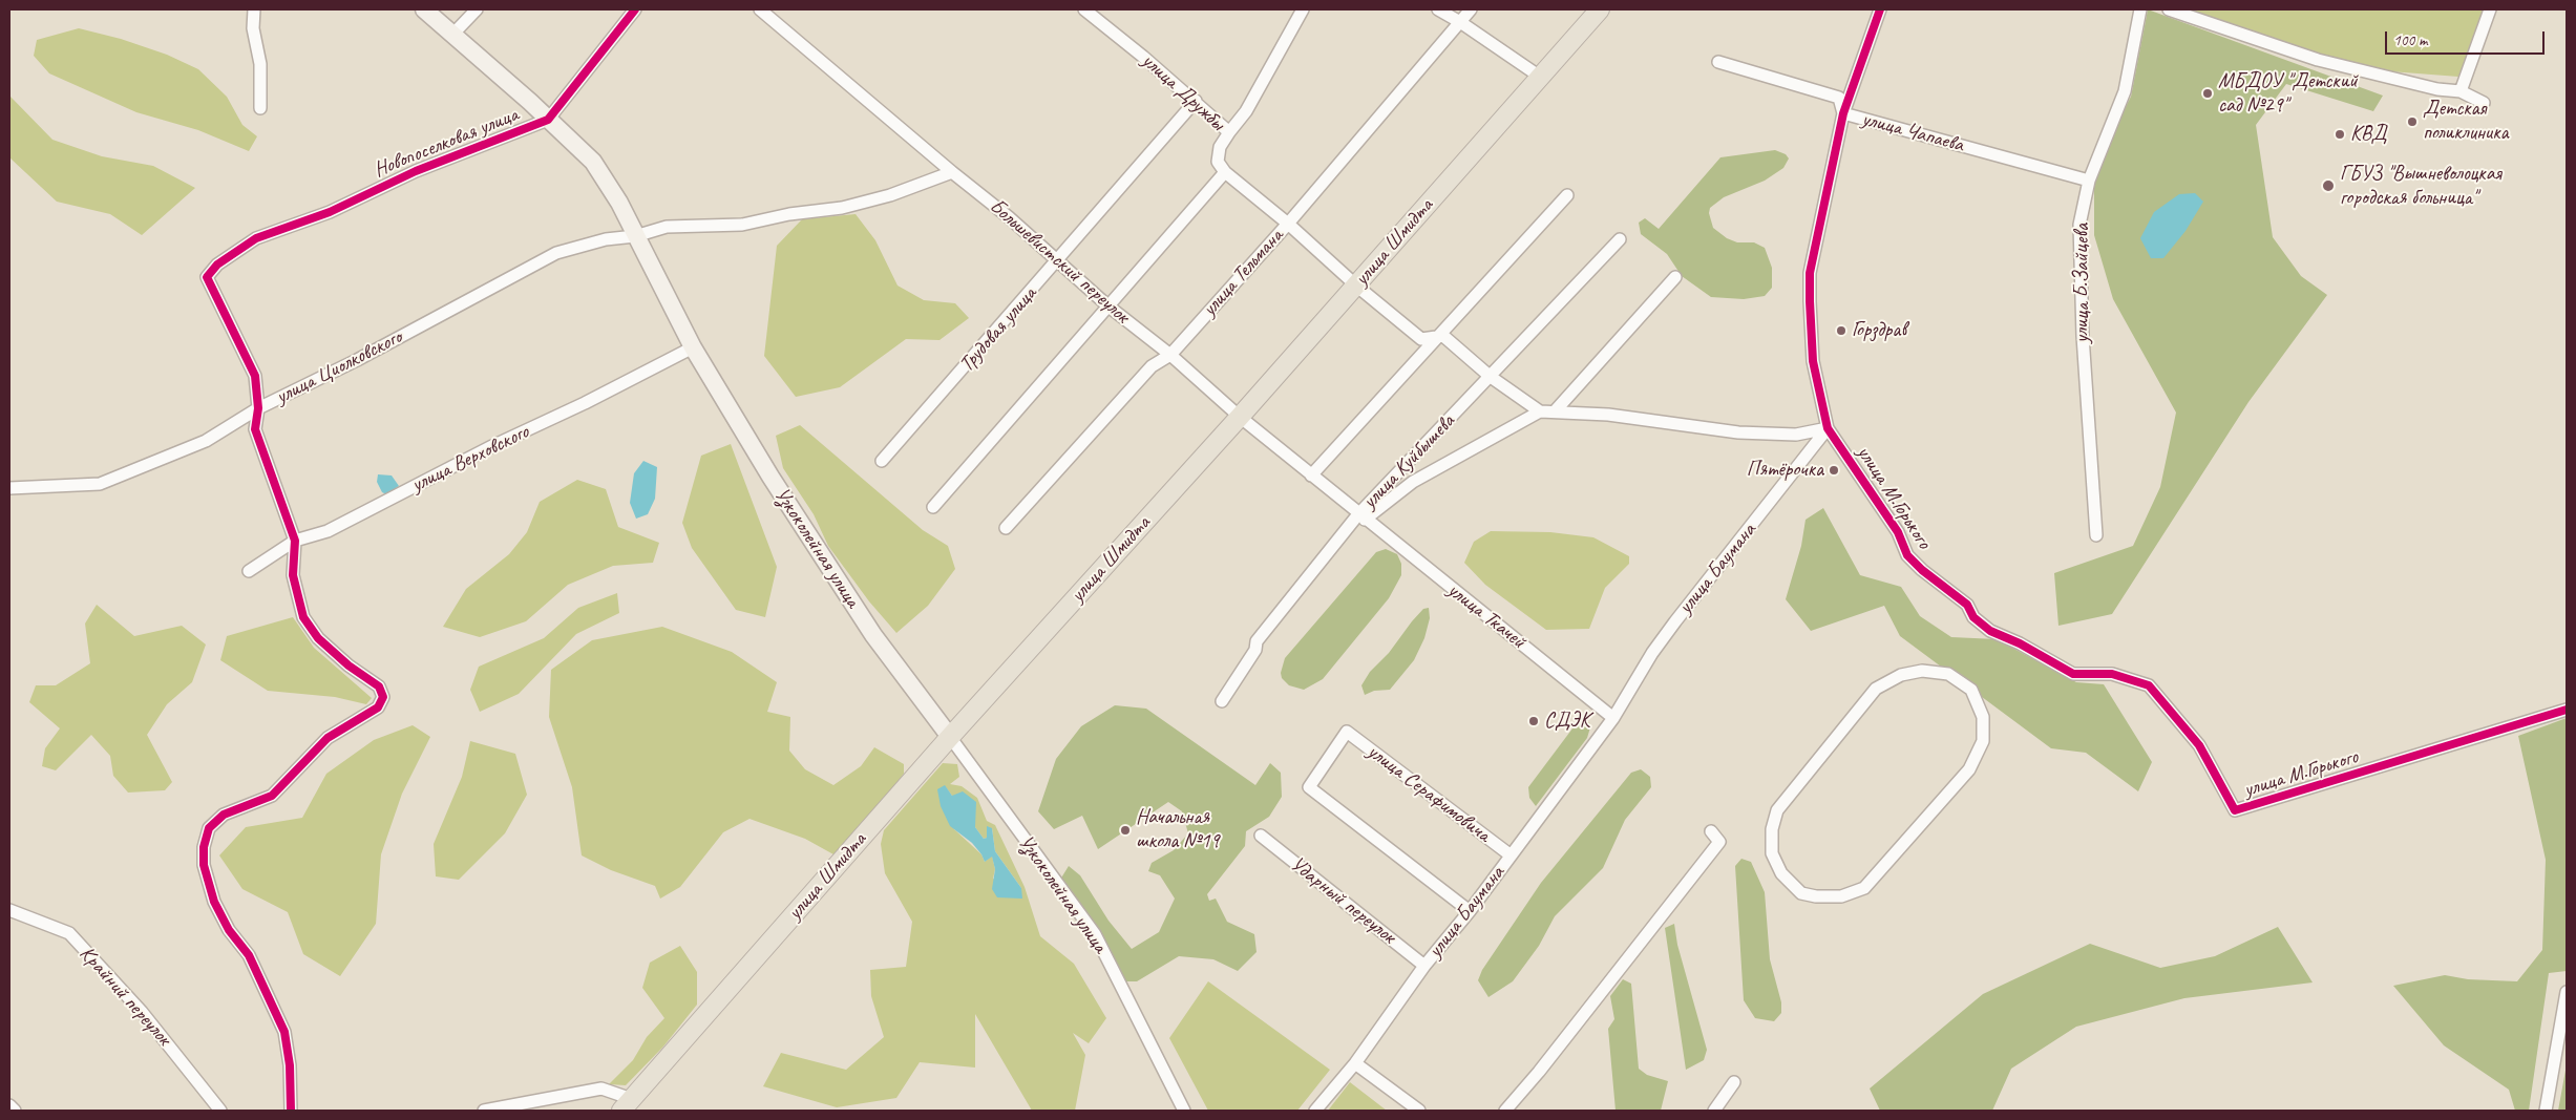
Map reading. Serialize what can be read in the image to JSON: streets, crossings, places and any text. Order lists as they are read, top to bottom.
{
  "streets": {
    "main road": ["улица Шмидта"],
    "street": [
      "улица Дружбы",
      "улица Чапаева",
      "Новопоселковая улица",
      "Большевистский переулок",
      "улица Тельмана",
      "улица Б.Зайцева",
      "Трудовая улица",
      "улица Циолковского",
      "улица Верховского",
      "улица Куйбышева",
      "улица М.Горького",
      "Узкоколейная улица",
      "улица Баумана",
      "улица Ткачей",
      "улица Серафимовича",
      "Ударный переулок",
      "Крайний переулок"
    ]
  },
  "crossings": [
    ["улица Дружбы", "Трудовая улица"],
    ["улица Чапаева", "улица Б.Зайцева"],
    ["улица Чапаева", "улица М.Горького"],
    ["Новопоселковая улица", "улица Циолковского"],
    ["Новопоселковая улица", "Узкоколейная улица"],
    ["улица Шмидта", "Большевистский переулок"],
    ["улица Шмидта", "Узкоколейная улица"],
    ["Большевистский переулок", "улица Тельмана"],
    ["Большевистский переулок", "Трудовая улица"],
    ["Большевистский переулок", "улица Циолковского"],
    ["Большевистский переулок", "улица Куйбышева"],
    ["Большевистский переулок", "улица Ткачей"],
    ["улица Циолковского", "Узкоколейная улица"],
    ["улица Верховского", "Узкоколейная улица"],
    ["улица Куйбышева", "улица Ткачей"],
    ["улица М.Горького", "улица Баумана"],
    ["улица Баумана", "улица Ткачей"],
    ["улица Баумана", "улица Серафимовича"],
    ["улица Баумана", "Ударный переулок"]
  ],
  "places": [
    "МБДОУ \"Детский сад №29\"",
    "Детская поликлиника",
    "КВД",
    "ГБУЗ \"Вышневолоцкая городская больница\"",
    "Горздрав",
    "Пятёрочка",
    "СДЭК",
    "Начальная школа №19"
  ],
  "scale_bar": "100 m"
}
